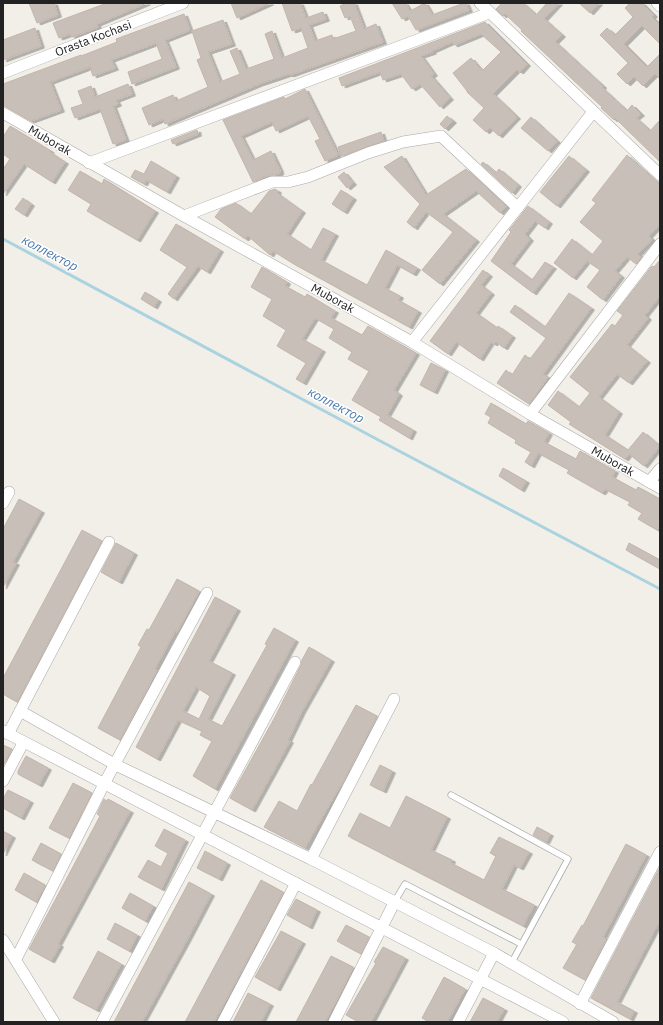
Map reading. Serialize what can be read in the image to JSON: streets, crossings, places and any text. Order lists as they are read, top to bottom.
{
  "streets": {
    "street": ["Orasta Kochasi", "Muborak"]
  },
  "water": ["коллектор"]
}
